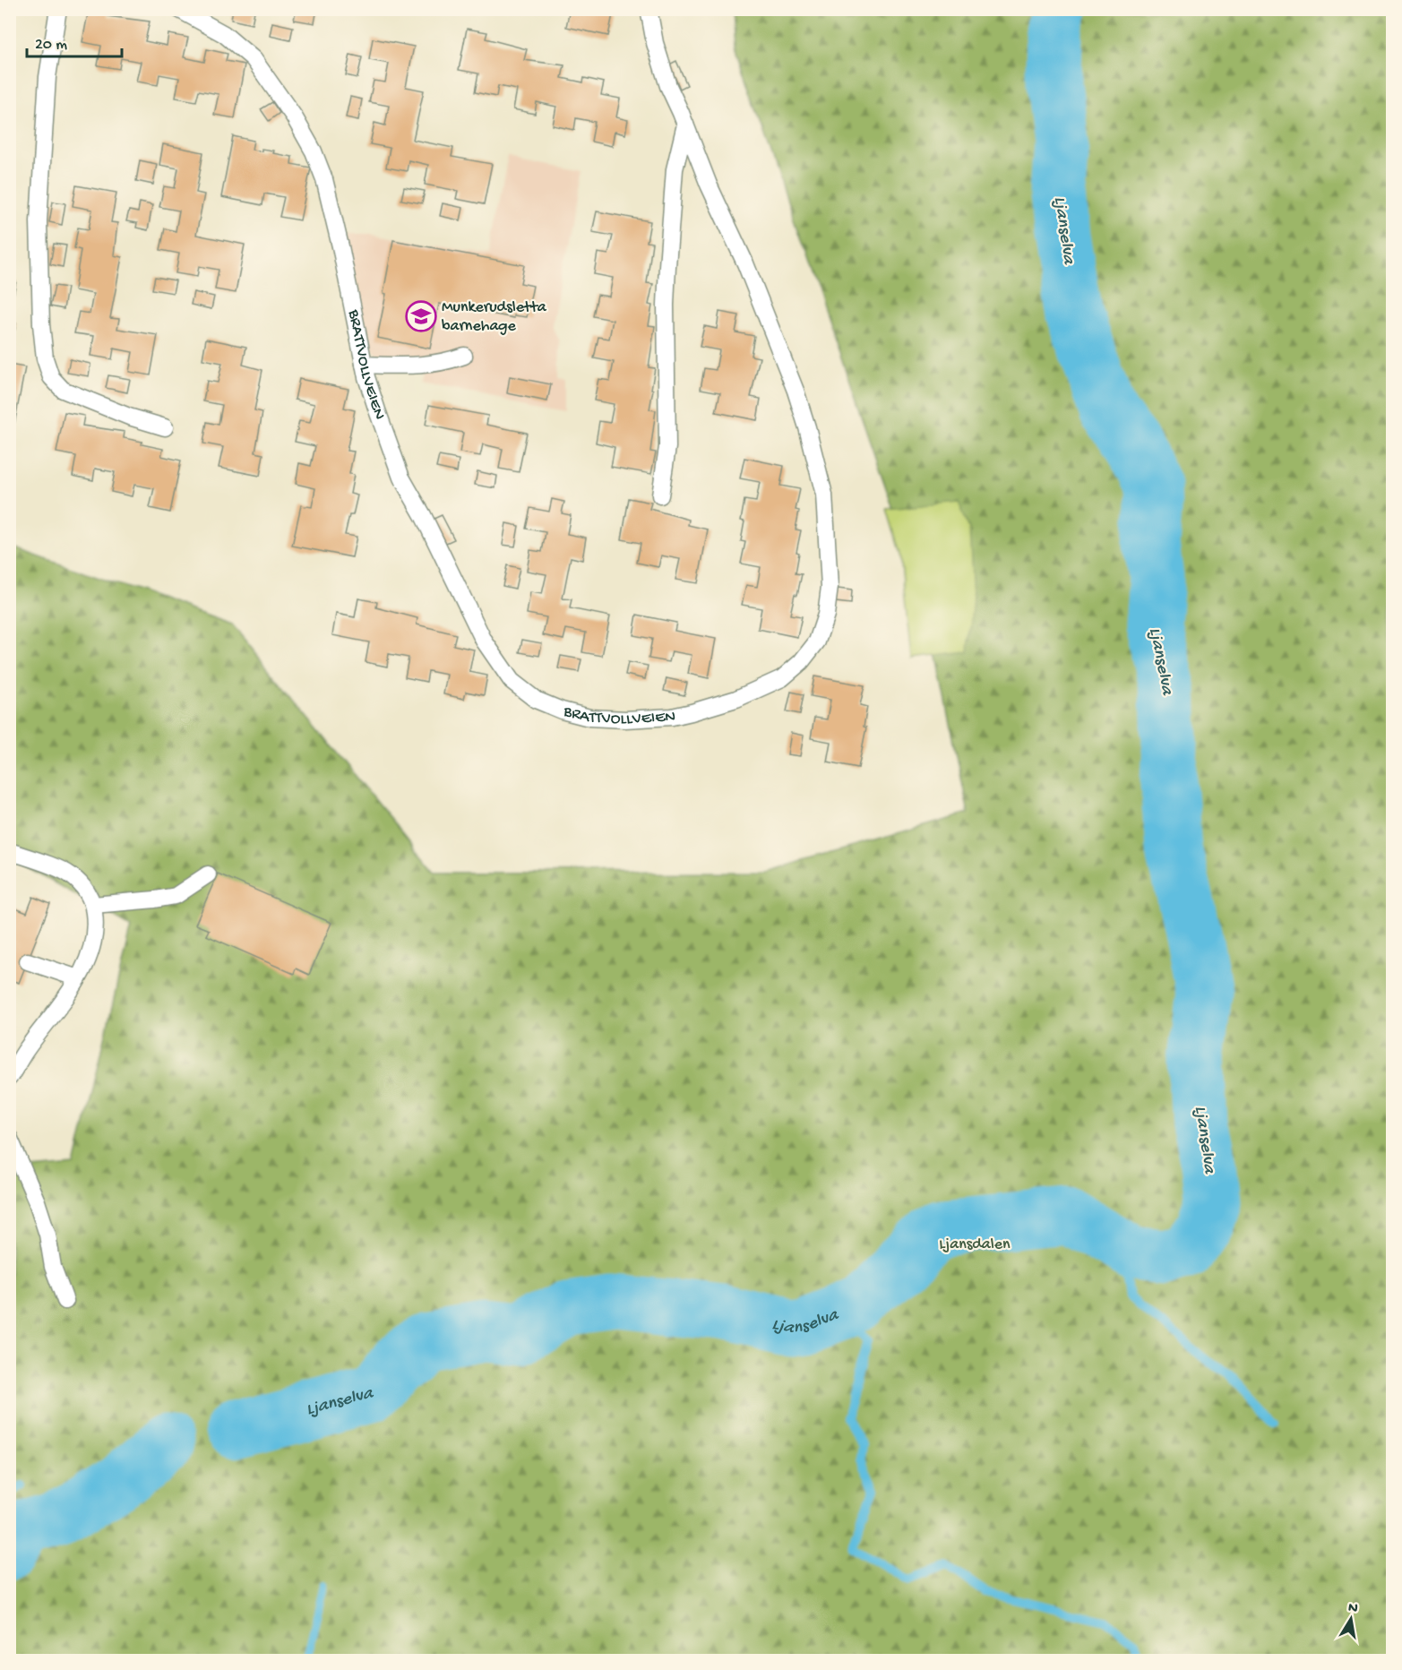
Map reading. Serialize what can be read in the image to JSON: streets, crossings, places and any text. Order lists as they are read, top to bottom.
{
  "streets": {
    "lane": ["BRATTVOLLVEIEN"]
  },
  "water": ["Ljanselva"],
  "parks": ["Ljansdalen"],
  "places": {
    "school or university": ["Munkerudsletta barnehage"]
  },
  "scale_bar": "20 m",
  "north": "top"
}
